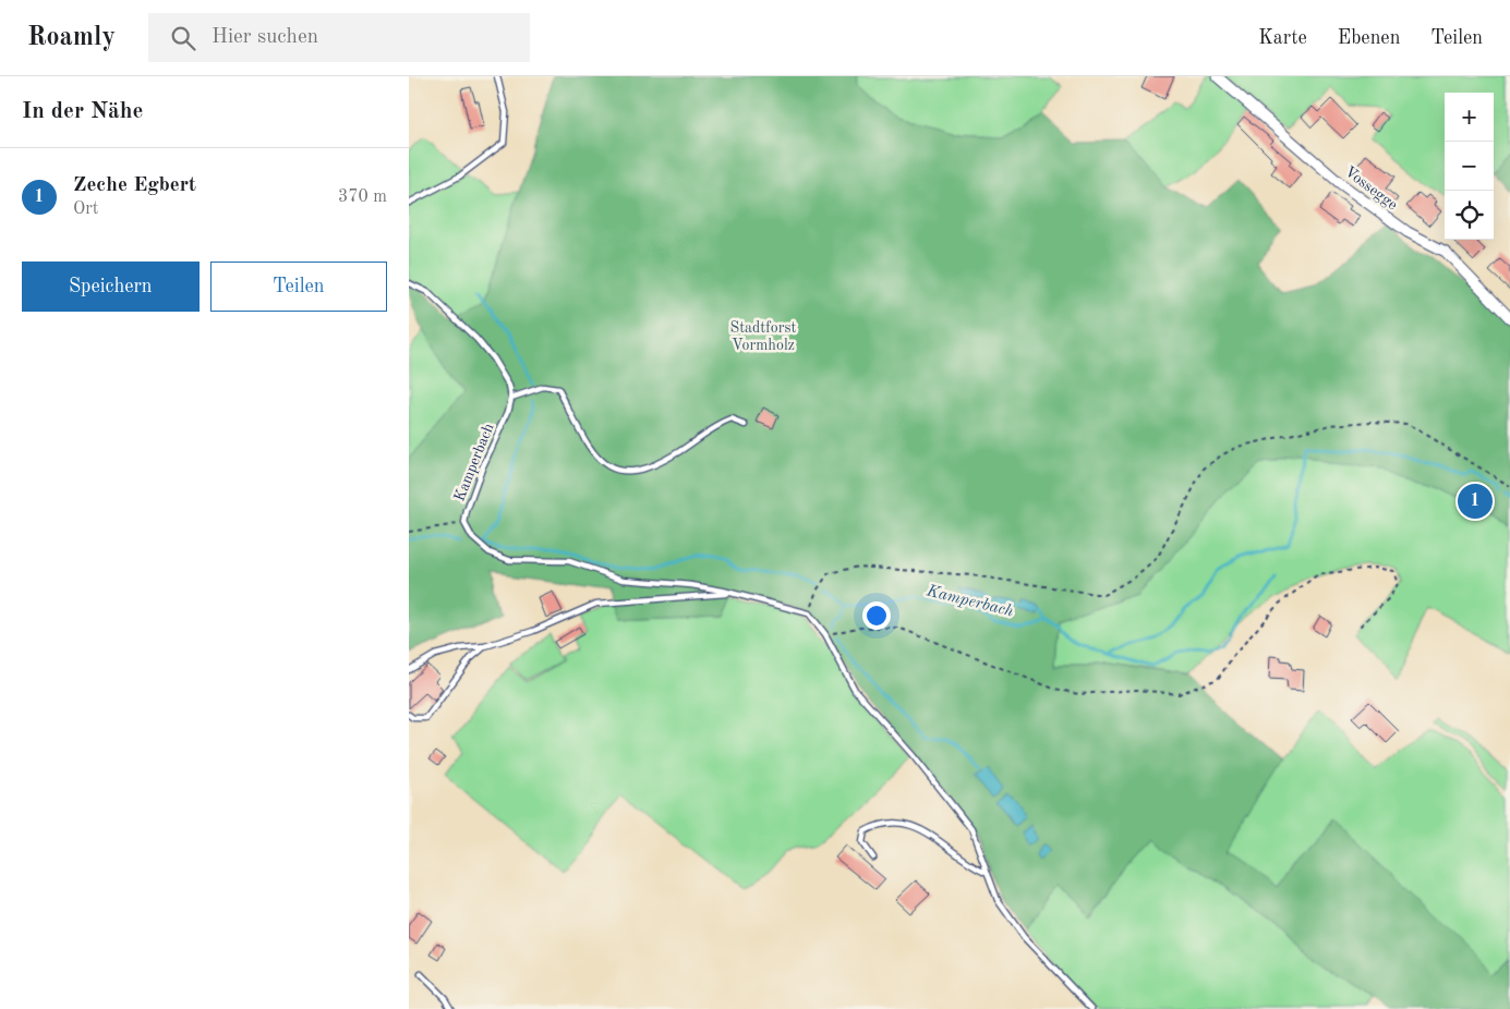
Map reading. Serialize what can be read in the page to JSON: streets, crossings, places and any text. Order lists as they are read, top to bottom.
{
  "streets": {
    "street": ["Vossegge"],
    "lane": ["Kamperbach"]
  },
  "water": ["Kamperbach"],
  "parks": ["Stadtforst Vormholz"],
  "page": {
    "header": "Roamly",
    "search": "Hier suchen",
    "nav": ["Karte", "Ebenen", "Teilen"],
    "heading": "In der Nähe",
    "map_buttons": ["+", "−"],
    "list": [
      {
        "mark": "1",
        "name": "Zeche Egbert",
        "note": "Ort",
        "value": "370 m"
      }
    ],
    "buttons": ["Speichern", "Teilen"],
    "pins": "1"
  }
}
